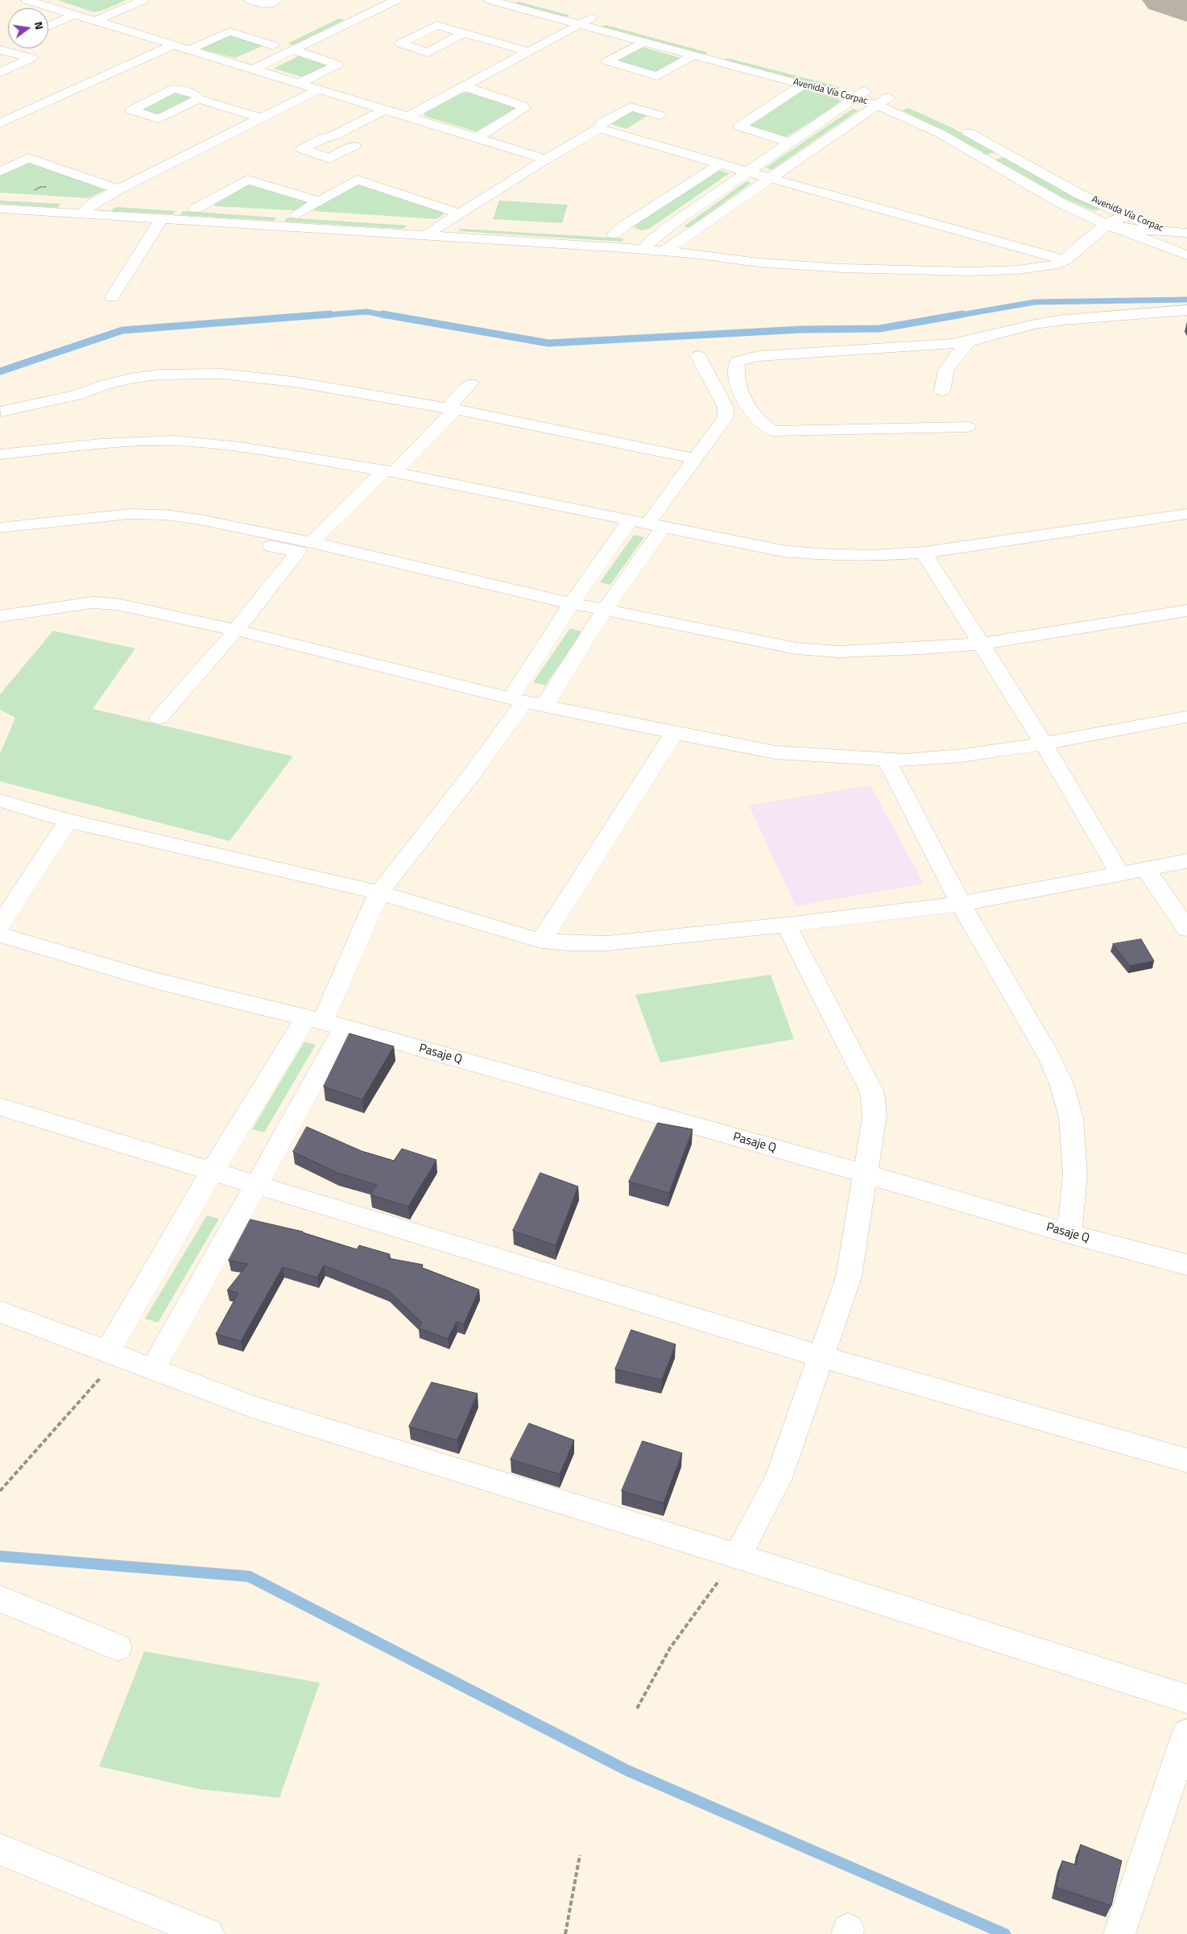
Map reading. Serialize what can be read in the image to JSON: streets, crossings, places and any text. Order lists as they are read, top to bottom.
{
  "streets": {
    "street": ["Avenida Vía Corpac", "Pasaje Q"]
  },
  "north": "right"
}
